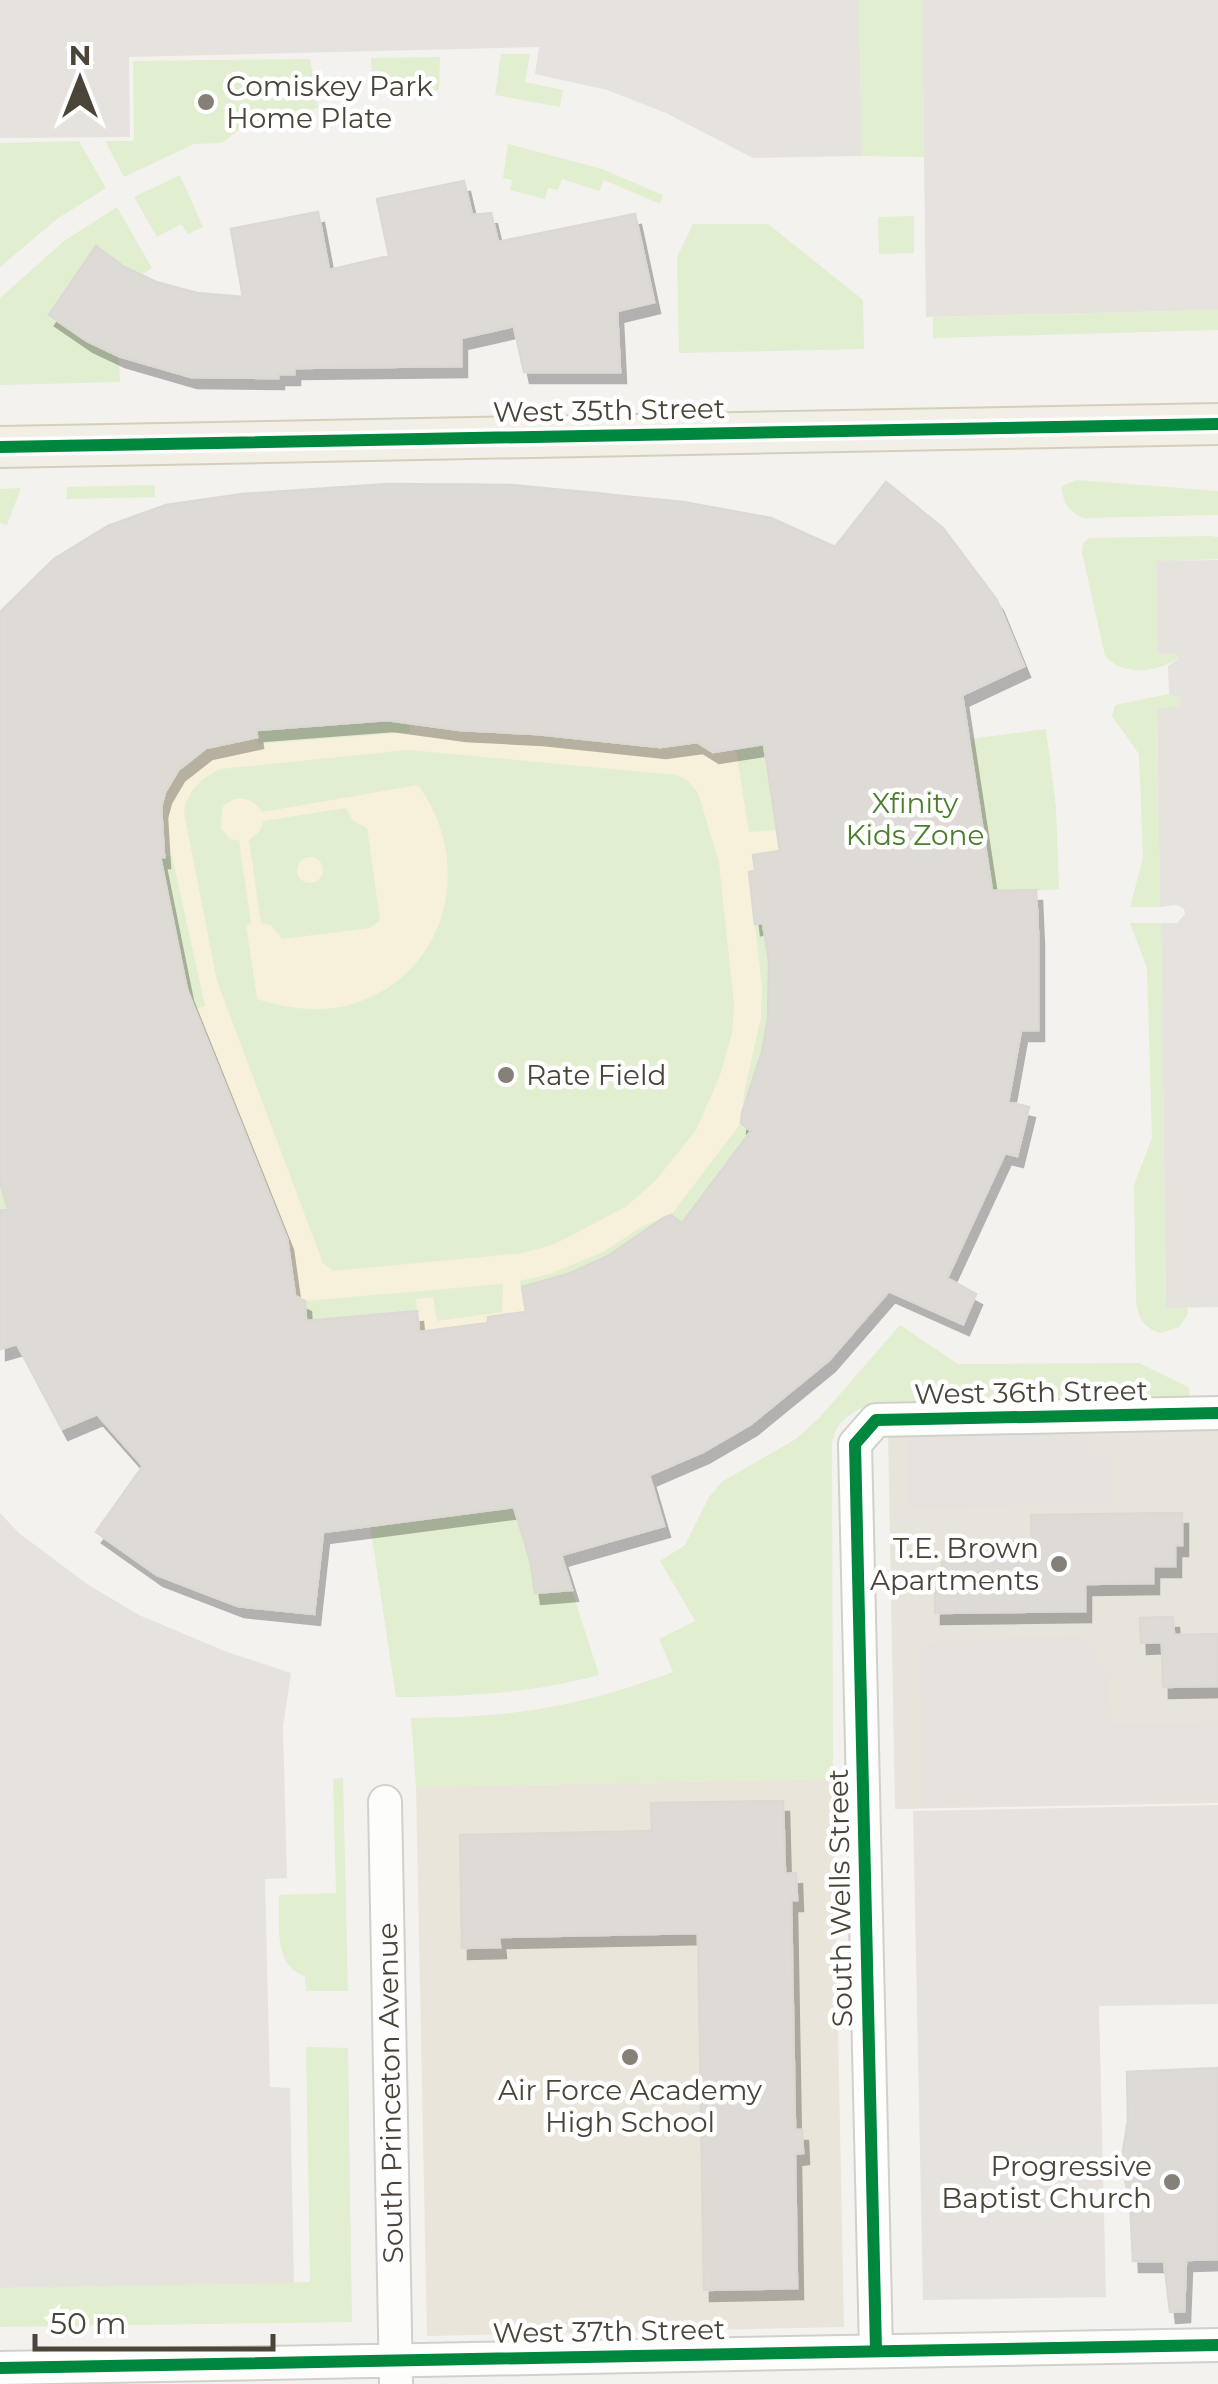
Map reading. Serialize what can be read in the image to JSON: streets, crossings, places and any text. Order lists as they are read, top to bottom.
{
  "streets": {
    "main road": ["West 35th Street"],
    "street": [
      "West 36th Street",
      "South Wells Street",
      "South Princeton Avenue",
      "West 37th Street"
    ]
  },
  "crossings": [
    ["West 36th Street", "South Wells Street"],
    ["South Wells Street", "West 37th Street"],
    ["South Princeton Avenue", "West 37th Street"]
  ],
  "parks": ["Xfinity Kids Zone"],
  "places": [
    "Comiskey Park Home Plate",
    "Rate Field",
    "T.E. Brown Apartments",
    "Air Force Academy High School",
    "Progressive Baptist Church"
  ],
  "scale_bar": "50 m",
  "north": "top"
}
